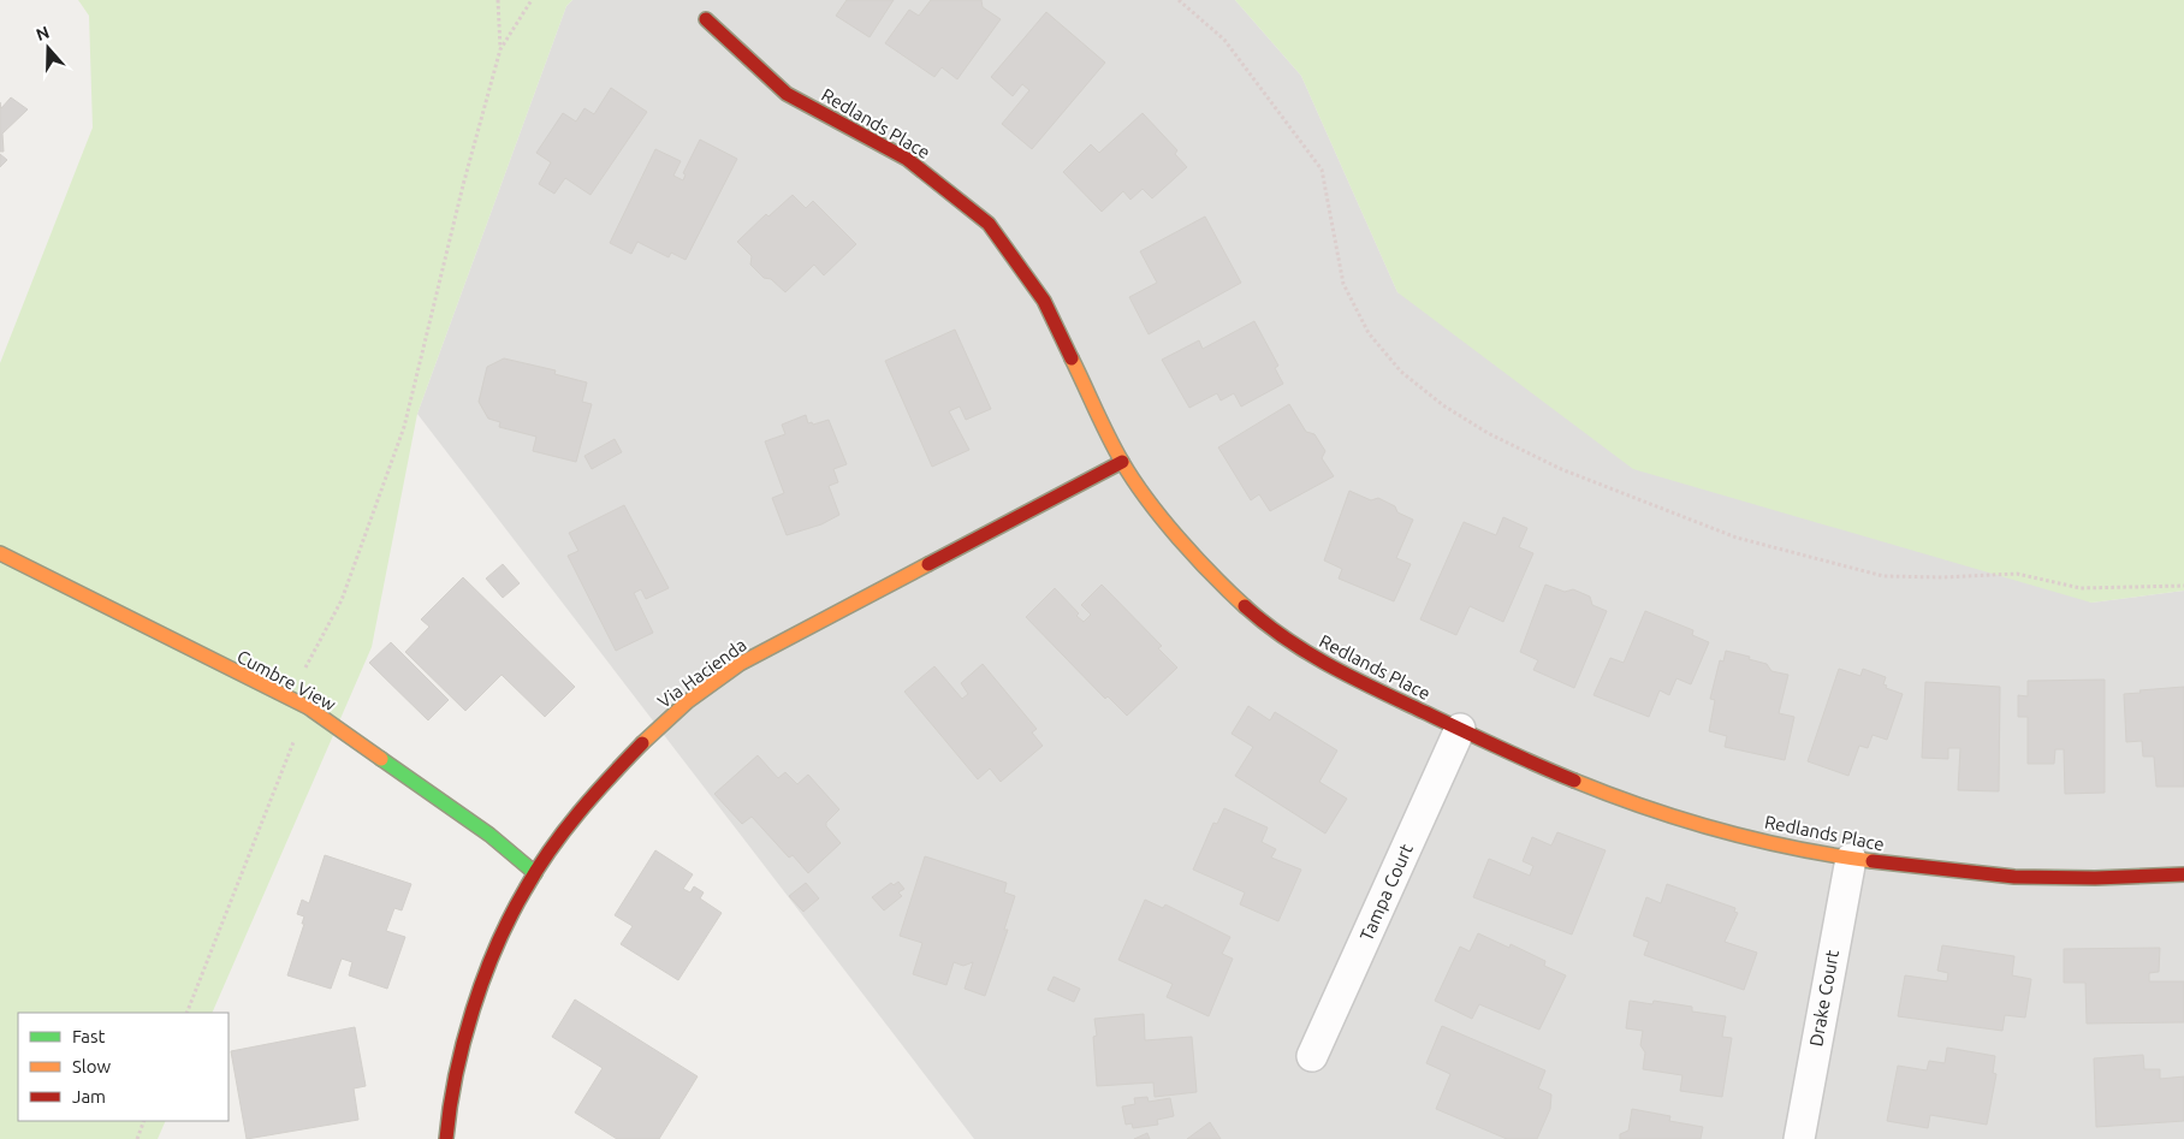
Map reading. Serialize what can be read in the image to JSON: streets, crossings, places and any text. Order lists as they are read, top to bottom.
{
  "streets": {
    "street": [
      "Redlands Place",
      "Via Hacienda",
      "Cumbre View",
      "Tampa Court",
      "Drake Court"
    ]
  },
  "crossings": [
    ["Redlands Place", "Via Hacienda"],
    ["Redlands Place", "Tampa Court"],
    ["Redlands Place", "Drake Court"],
    ["Via Hacienda", "Cumbre View"]
  ],
  "legend": ["Fast", "Slow", "Jam"],
  "north": "top"
}
